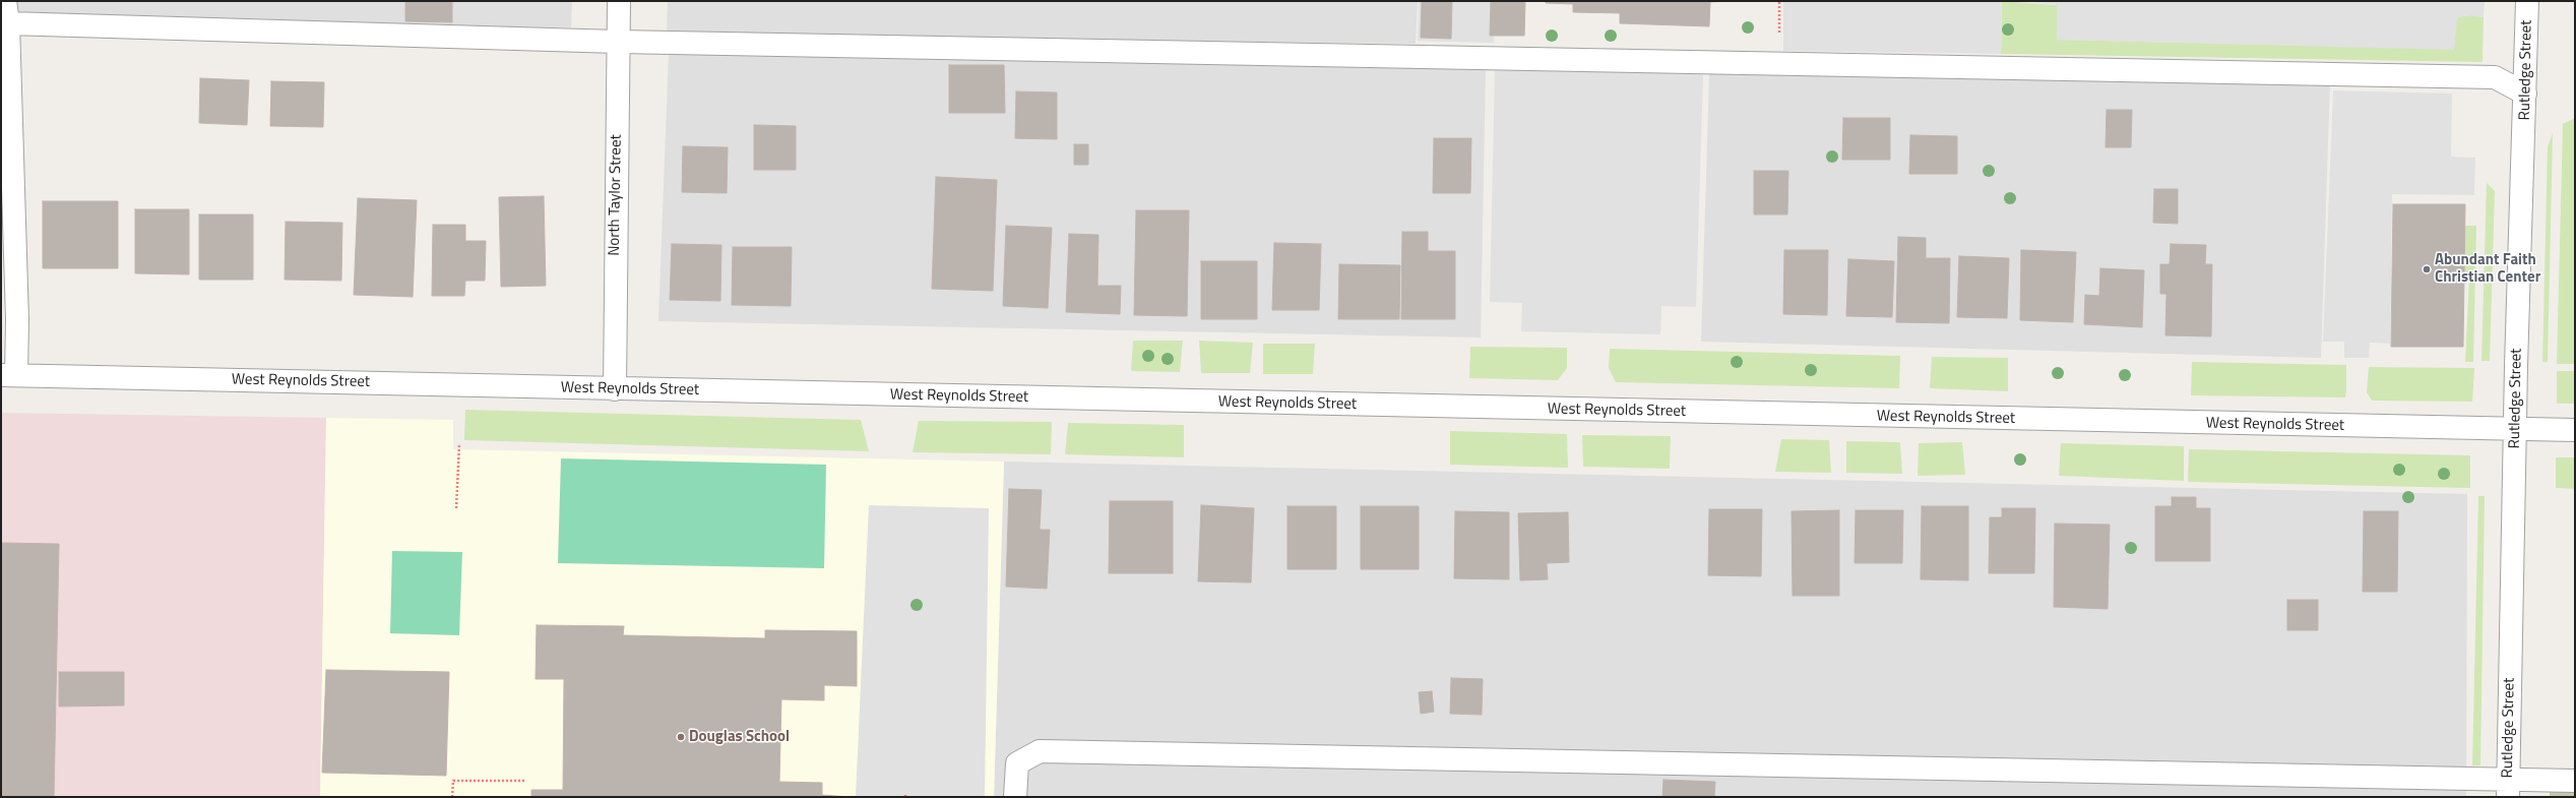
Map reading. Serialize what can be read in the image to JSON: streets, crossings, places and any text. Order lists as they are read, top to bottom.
{
  "streets": {
    "street": ["Rutledge Street", "North Taylor Street", "West Reynolds Street"]
  },
  "crossings": [
    ["Rutledge Street", "West Reynolds Street"],
    ["North Taylor Street", "West Reynolds Street"]
  ],
  "places": ["Abundant Faith Christian Center", "Douglas School"]
}
